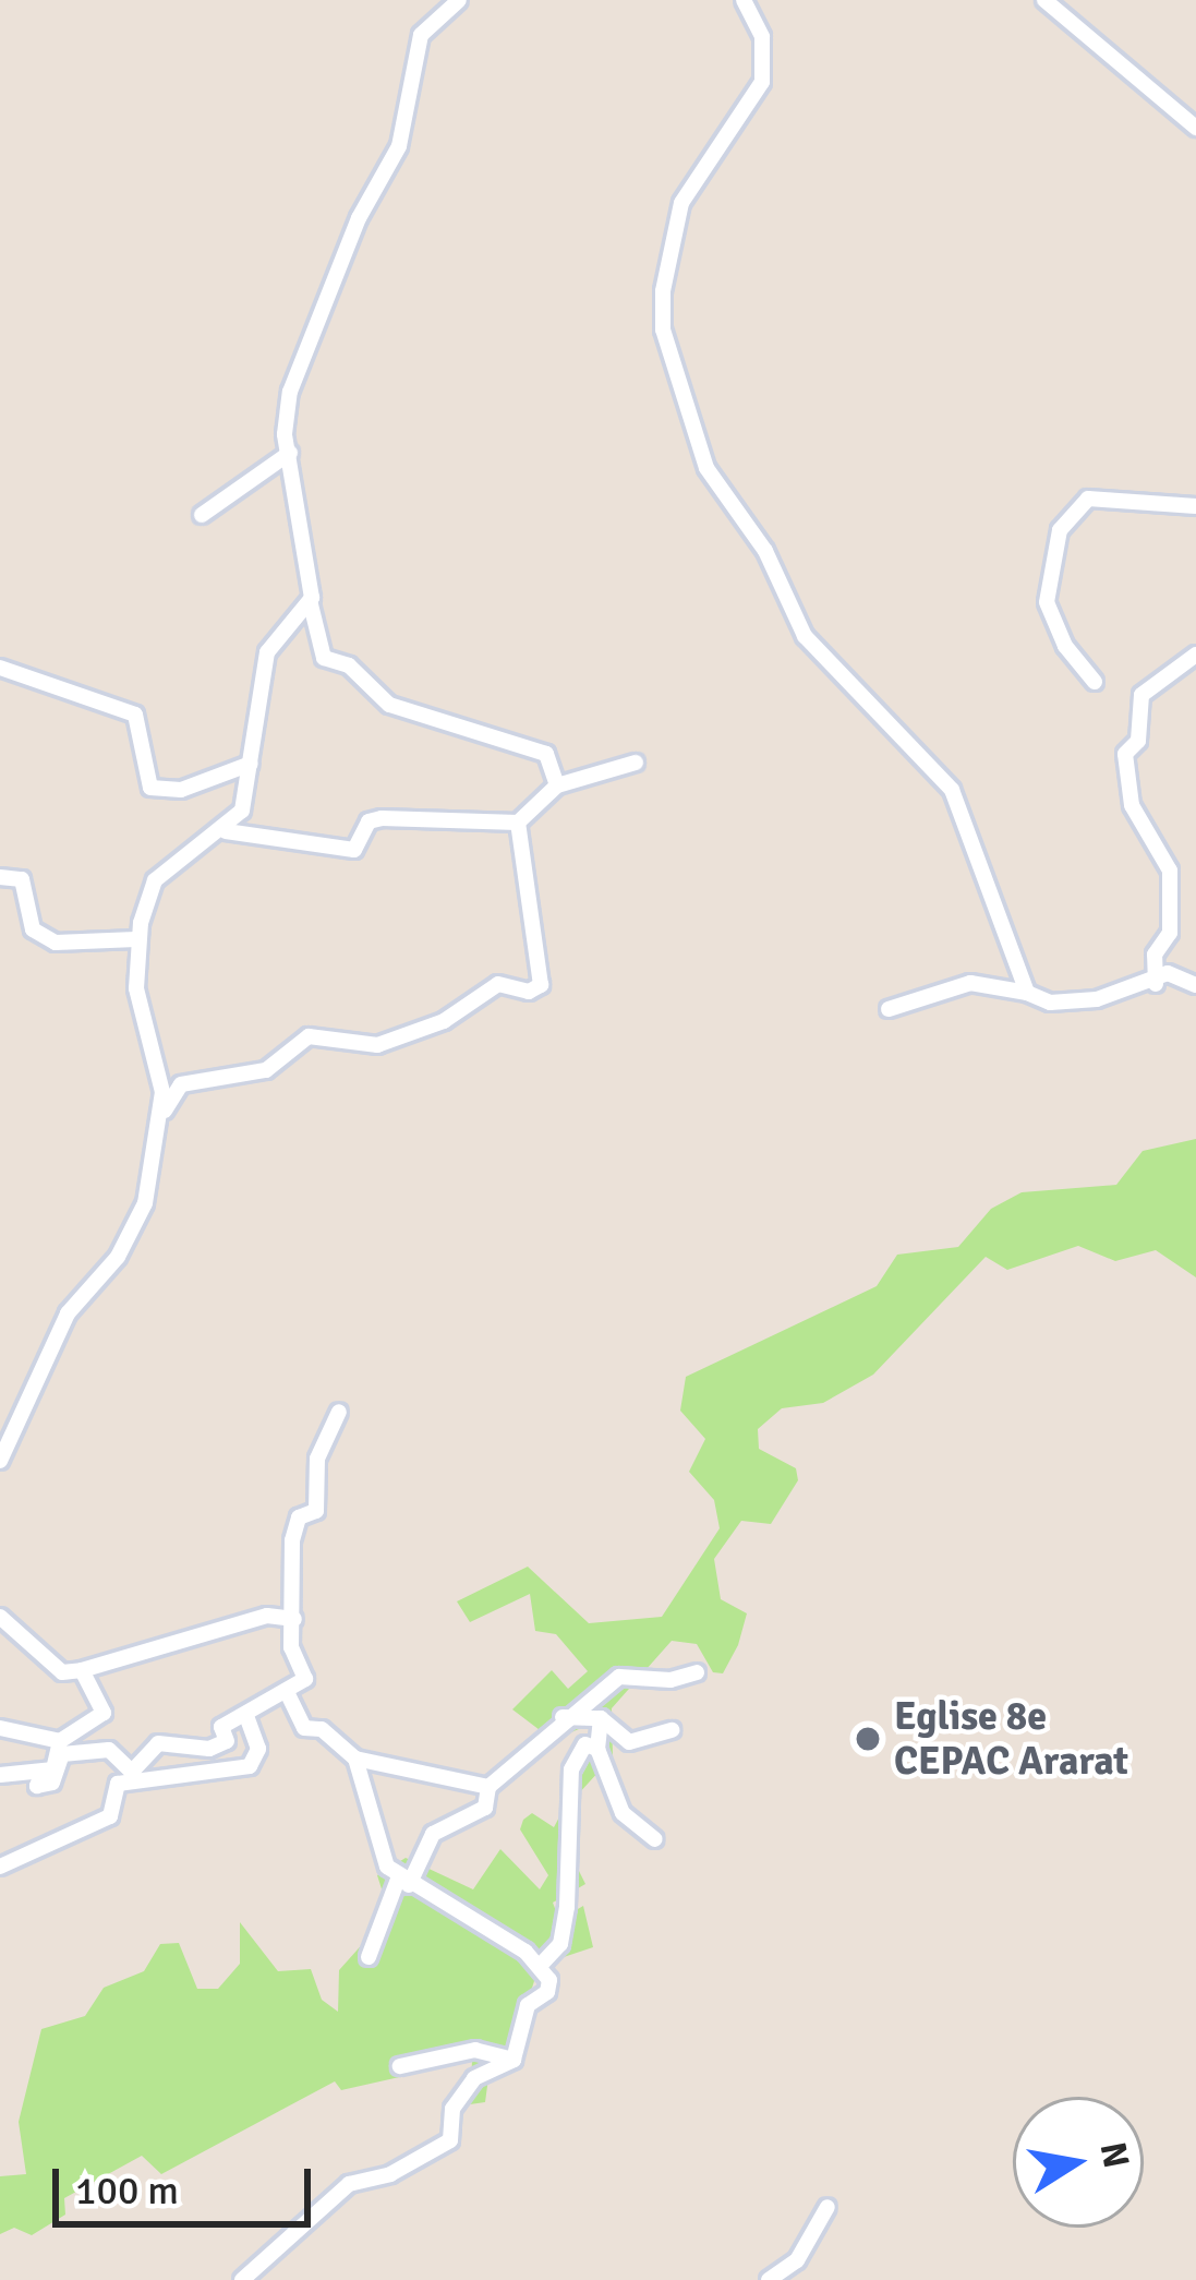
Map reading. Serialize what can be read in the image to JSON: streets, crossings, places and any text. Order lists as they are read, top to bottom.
{
  "places": ["Eglise 8e CEPAC Ararat"],
  "scale_bar": "100 m",
  "north": "right"
}
